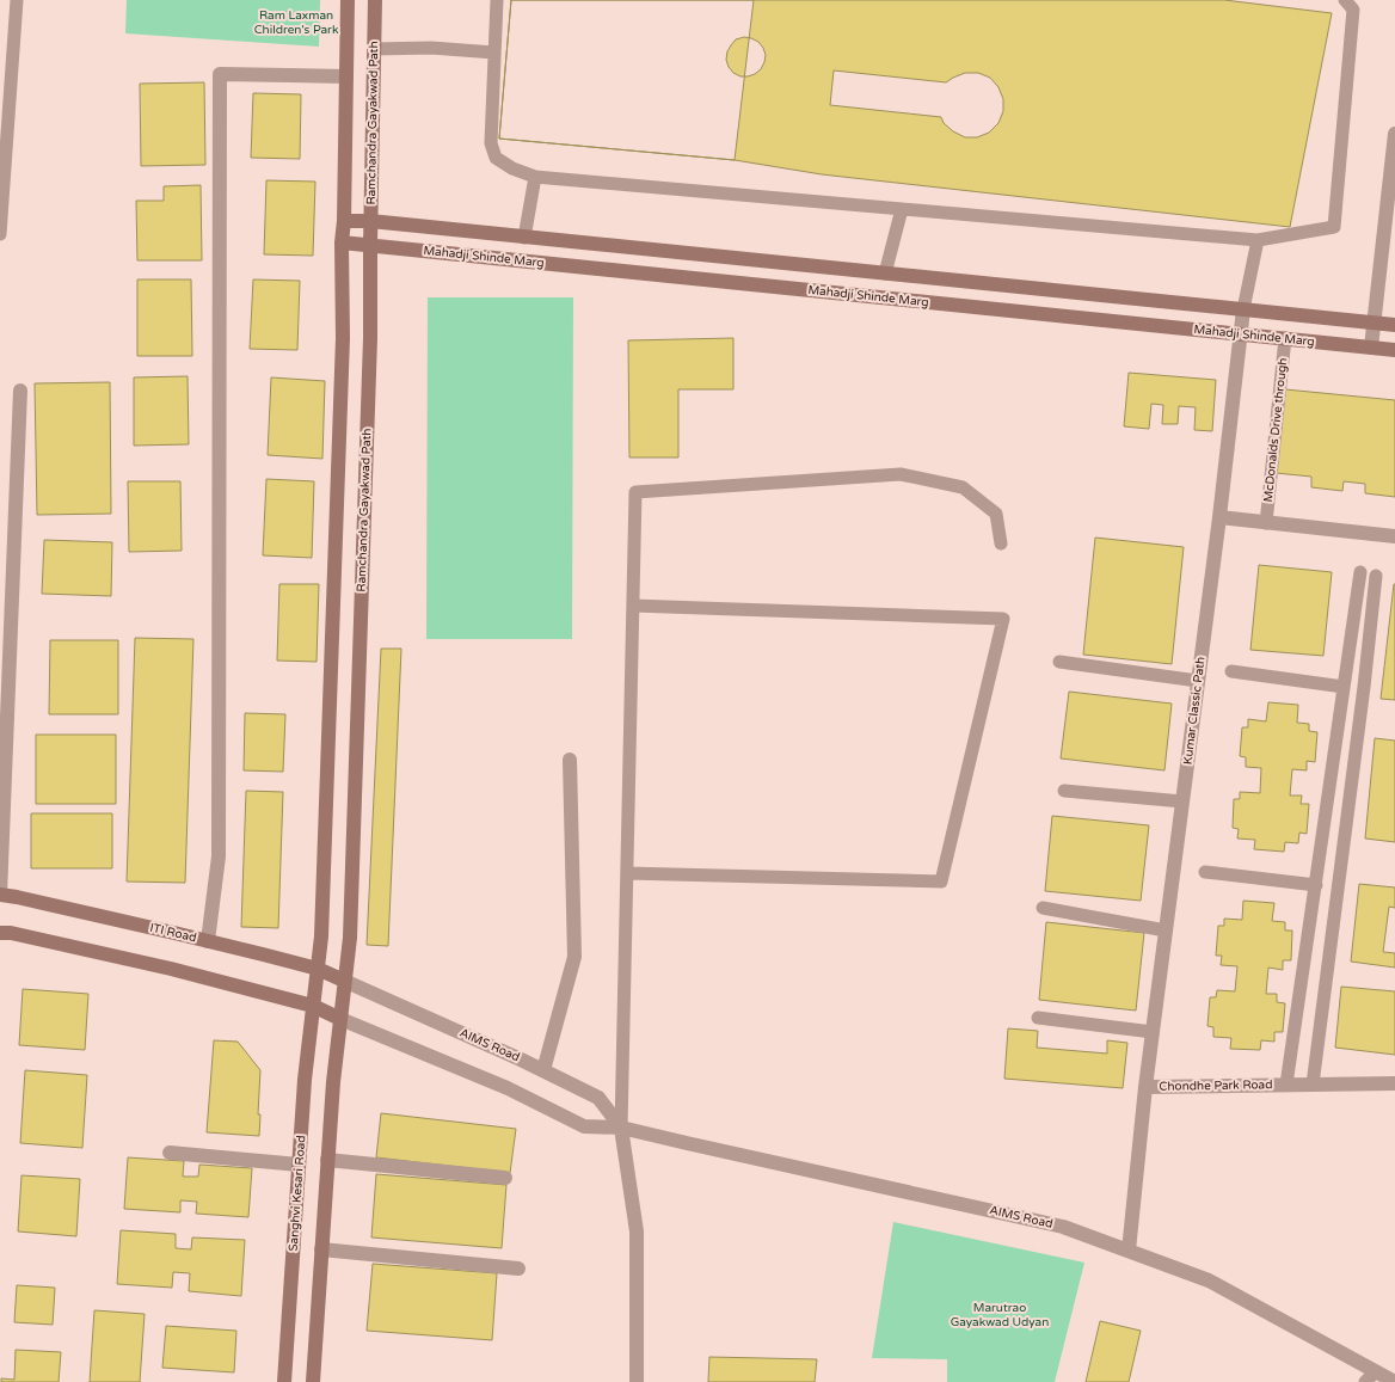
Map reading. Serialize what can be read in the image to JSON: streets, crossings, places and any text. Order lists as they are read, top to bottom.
{
  "streets": {
    "main road": [
      "Ramchandra Gayakwad Path",
      "Mahadji Shinde Marg",
      "ITI Road",
      "Sanghvi Kesari Road"
    ],
    "street": ["Kumar Classic Path", "AIMS Road", "Chondhe Park Road"],
    "lane": ["McDonalds Drive through"]
  },
  "crossings": [
    ["Ramchandra Gayakwad Path", "Mahadji Shinde Marg"],
    ["Ramchandra Gayakwad Path", "ITI Road"],
    ["Ramchandra Gayakwad Path", "AIMS Road"],
    ["Mahadji Shinde Marg", "McDonalds Drive through"],
    ["Mahadji Shinde Marg", "Kumar Classic Path"],
    ["Kumar Classic Path", "Chondhe Park Road"],
    ["ITI Road", "AIMS Road"],
    ["AIMS Road", "Chondhe Park Road"]
  ],
  "parks": ["Ram Laxman Children's Park", "Marutrao Gayakwad Udyan"]
}
